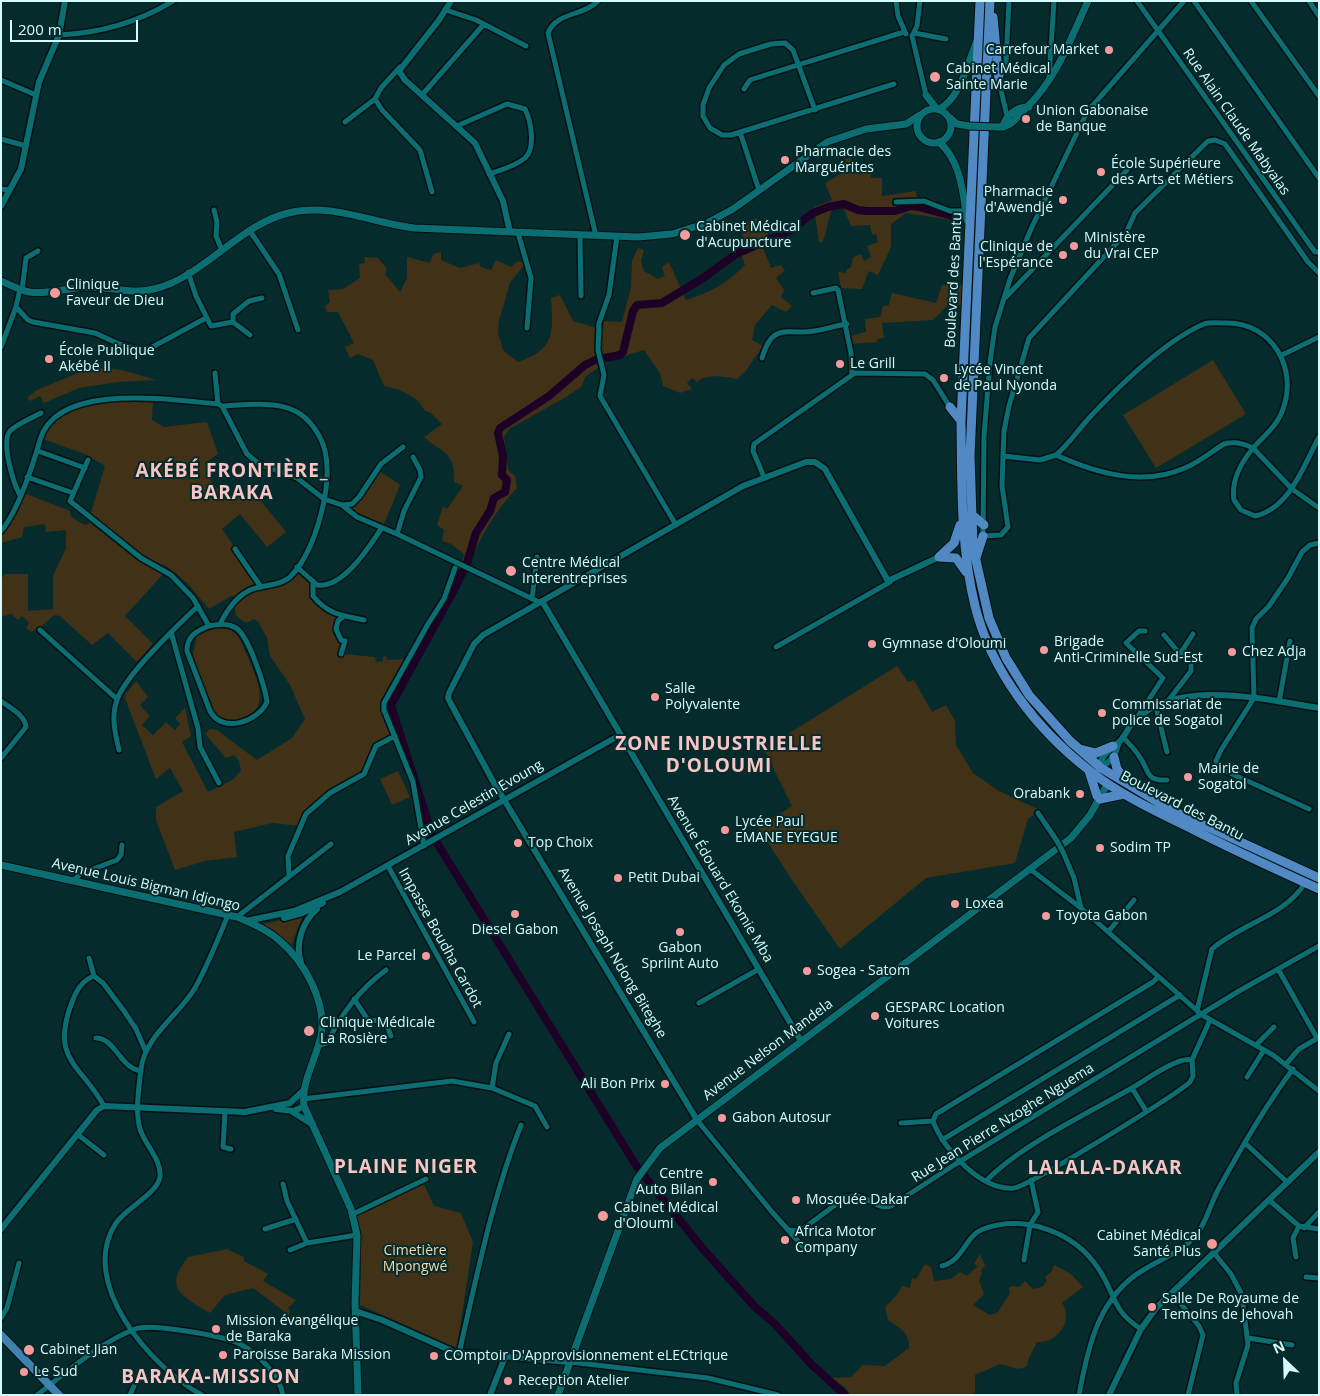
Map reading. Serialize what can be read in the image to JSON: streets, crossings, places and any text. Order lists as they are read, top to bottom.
{
  "streets": {
    "highway": ["Boulevard des Bantu"],
    "main road": ["Avenue Louis Bigman Idjongo", "Avenue Nelson Mandela"],
    "street": [
      "Rue Alain Claude Mabyalas",
      "Avenue Celestin Evoung",
      "Avenue Édouard Ekomie Mba",
      "Impasse Boudha Cardot",
      "Avenue Joseph Ndong Biteghe",
      "Rue Jean Pierre Nzoghe Nguema"
    ]
  },
  "crossings": [
    ["Boulevard des Bantu", "Avenue Nelson Mandela"],
    ["Avenue Celestin Evoung", "Avenue Édouard Ekomie Mba"],
    ["Avenue Celestin Evoung", "Impasse Boudha Cardot"],
    ["Avenue Celestin Evoung", "Avenue Joseph Ndong Biteghe"],
    ["Avenue Édouard Ekomie Mba", "Avenue Joseph Ndong Biteghe"],
    ["Avenue Édouard Ekomie Mba", "Avenue Nelson Mandela"],
    ["Avenue Joseph Ndong Biteghe", "Avenue Nelson Mandela"]
  ],
  "districts": [
    "AKÉBÉ FRONTIÈRE_ BARAKA",
    "ZONE INDUSTRIELLE D'OLOUMI",
    "PLAINE NIGER",
    "LALALA-DAKAR",
    "BARAKA-MISSION"
  ],
  "parks": ["Cimetière Mpongwé"],
  "places": [
    "Carrefour Market",
    "Cabinet Médical Sainte Marie",
    "Union Gabonaise de Banque",
    "Pharmacie des Marguérites",
    "École Supérieure des Arts et Métiers",
    "Pharmacie d'Awendjé",
    "Cabinet Médical d'Acupuncture",
    "Ministère du Vrai CEP",
    "Clinique de l'Espérance",
    "Clinique Faveur de Dieu",
    "École Publique Akébé II",
    "Le Grill",
    "Lycée Vincent de Paul Nyonda",
    "Centre Médical Interentreprises",
    "Gymnase d'Oloumi",
    "Brigade Anti-Criminelle Sud-Est",
    "Chez Adja",
    "Salle Polyvalente",
    "Commissariat de police de Sogatol",
    "Mairie de Sogatol",
    "Orabank",
    "Lycée Paul EMANE EYEGUE",
    "Top Choix",
    "Sodim TP",
    "Petit Dubai",
    "Loxea",
    "Diesel Gabon",
    "Toyota Gabon",
    "Gabon Spriint Auto",
    "Le Parcel",
    "Sogea - Satom",
    "GESPARC Location Voitures",
    "Clinique Médicale La Rosière",
    "Ali Bon Prix",
    "Gabon Autosur",
    "Centre Auto Bilan",
    "Mosquée Dakar",
    "Cabinet Médical d'Oloumi",
    "Africa Motor Company",
    "Cabinet Médical Santé Plus",
    "Salle De Royaume de Temoins de Jehovah",
    "Mission évangélique de Baraka",
    "Cabinet Jian",
    "Paroisse Baraka Mission",
    "COmptoir D'Approvisionnement eLECtrique",
    "Le Sud",
    "Reception Atelier"
  ],
  "scale_bar": "200 m",
  "north": "top left"
}
